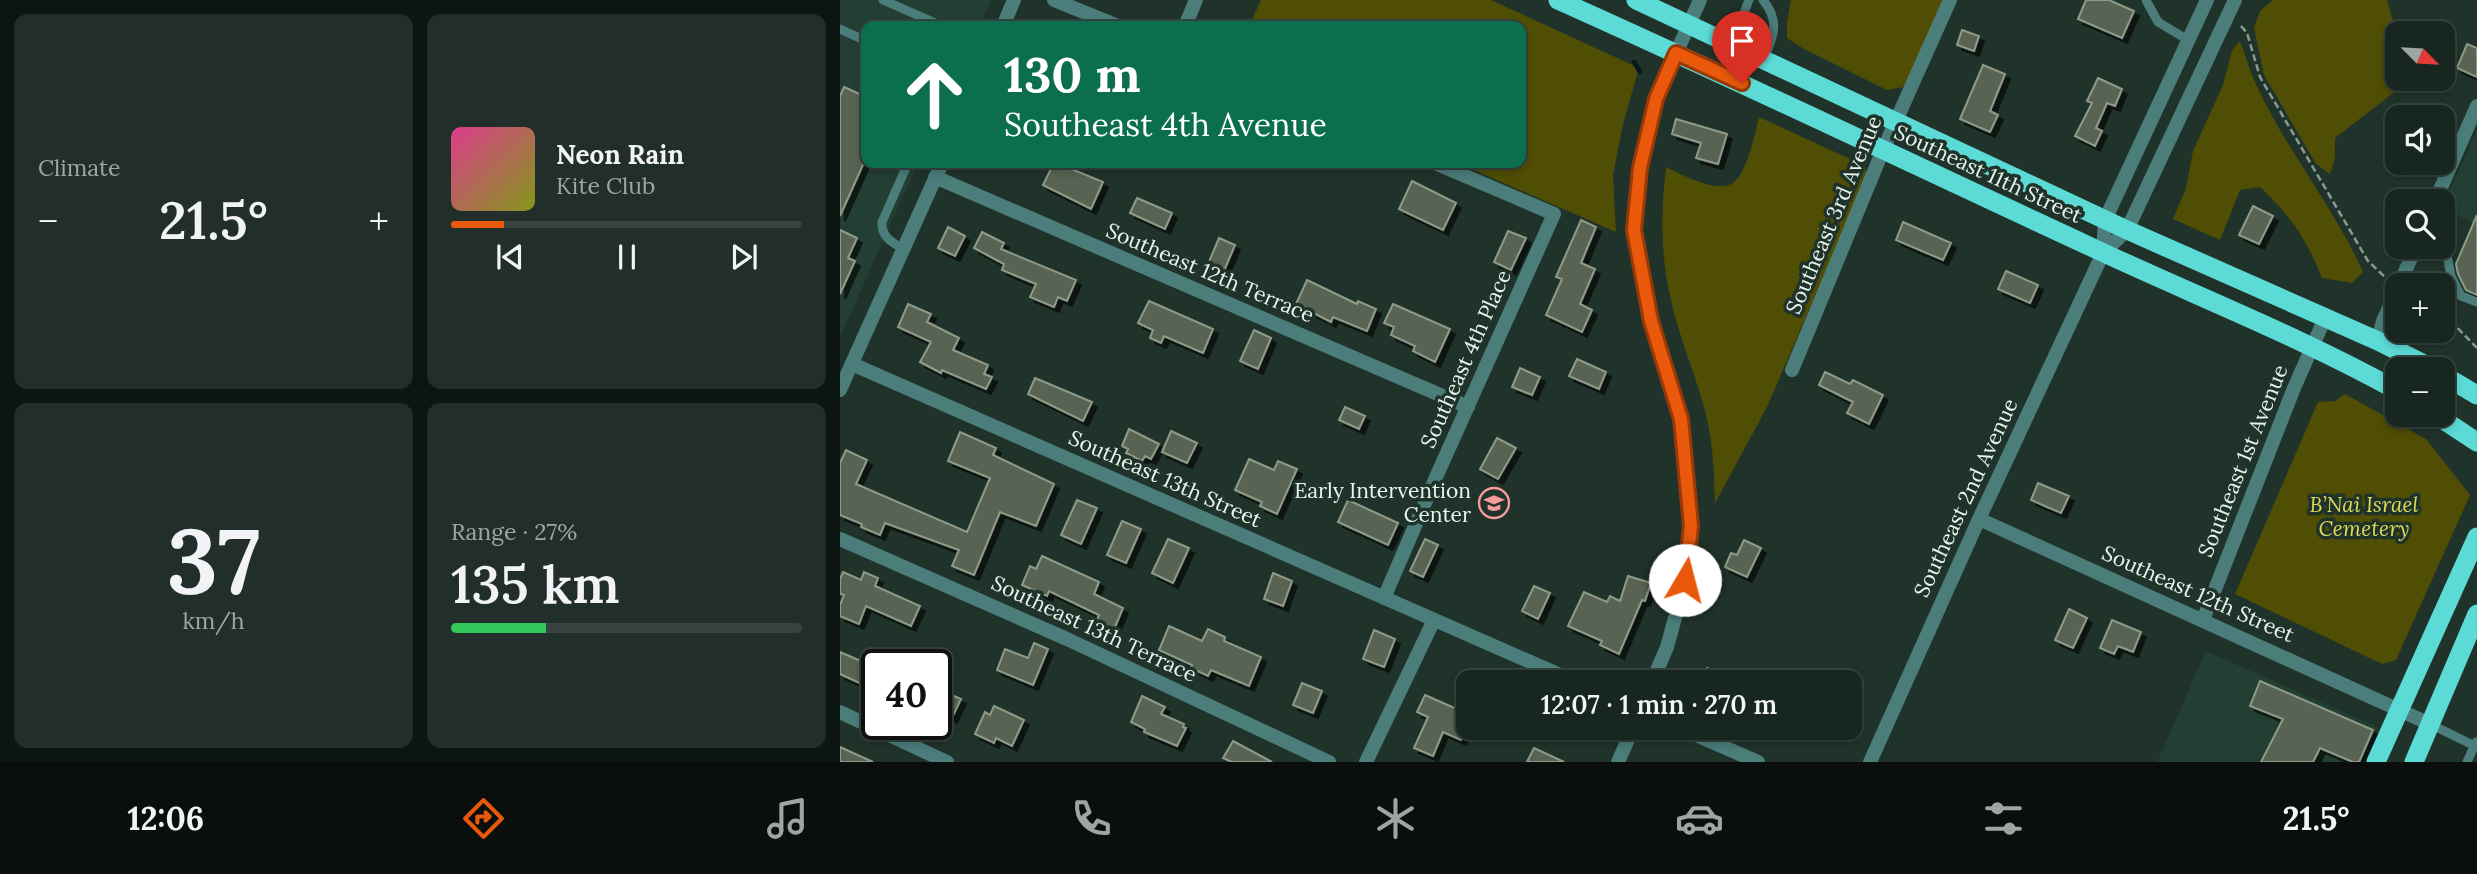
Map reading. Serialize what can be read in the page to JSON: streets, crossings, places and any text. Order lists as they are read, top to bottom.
{
  "streets": {
    "highway": ["Southeast 11th Street"],
    "street": [
      "Southeast 3rd Avenue",
      "Southeast 12th Terrace",
      "Southeast 4th Place",
      "Southeast 1st Avenue",
      "Southeast 13th Street",
      "Southeast 2nd Avenue",
      "Southeast 12th Street",
      "Southeast 13th Terrace"
    ]
  },
  "crossings": [
    ["Southeast 11th Street", "Southeast 3rd Avenue"],
    ["Southeast 11th Street", "Southeast 1st Avenue"],
    ["Southeast 11th Street", "Southeast 2nd Avenue"],
    ["Southeast 12th Terrace", "Southeast 4th Place"],
    ["Southeast 4th Place", "Southeast 13th Street"],
    ["Southeast 1st Avenue", "Southeast 12th Street"],
    ["Southeast 2nd Avenue", "Southeast 12th Street"]
  ],
  "parks": ["B’Nai Israel Cemetery"],
  "places": {
    "school or university": ["Early Intervention Center"]
  },
  "north": "bottom right",
  "page": {
    "tile": [
      "Climate",
      ["37", "km/h"],
      ["Range · 27%", "135 km"]
    ],
    "map_buttons": ["+", "−"],
    "turn": ["130 m", "Southeast 4th Avenue"],
    "song": ["Neon Rain", "Kite Club"],
    "heat": ["−", "21.5°", "+"],
    "limit": "40",
    "trip": "12:07 · 1 min · 270 m",
    "tabs": ["12:06", "21.5°"]
  }
}
